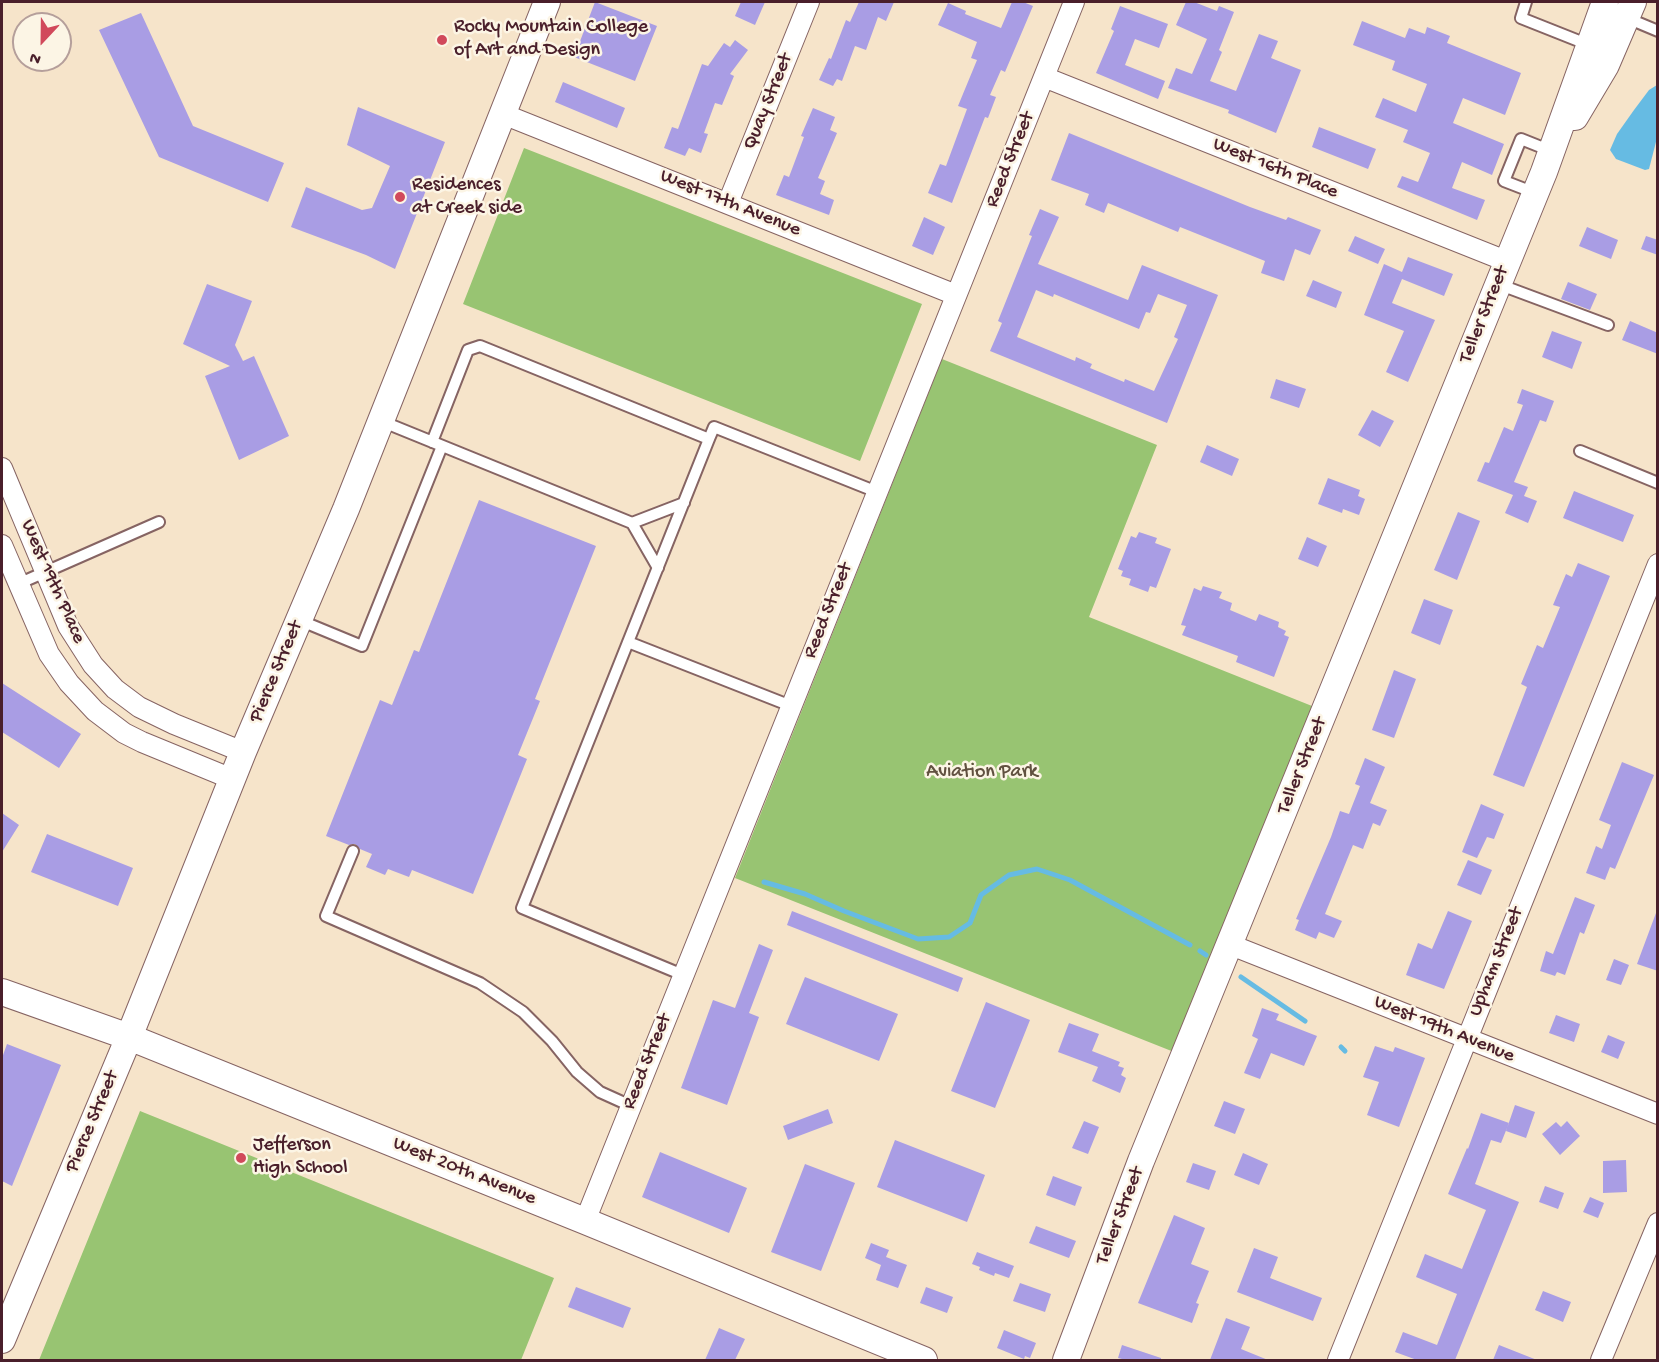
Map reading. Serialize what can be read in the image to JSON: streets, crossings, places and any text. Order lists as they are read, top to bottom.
{
  "streets": {
    "street": [
      "Quay Street",
      "Reed Street",
      "West 16th Place",
      "West 17th Avenue",
      "Teller Street",
      "West 19th Place",
      "Pierce Street",
      "Upham Street",
      "West 19th Avenue",
      "West 20th Avenue"
    ]
  },
  "crossings": [
    ["Quay Street", "West 17th Avenue"],
    ["Reed Street", "West 16th Place"],
    ["Reed Street", "West 17th Avenue"],
    ["Reed Street", "West 20th Avenue"],
    ["West 16th Place", "Teller Street"],
    ["West 17th Avenue", "Pierce Street"],
    ["Teller Street", "West 19th Avenue"],
    ["West 19th Place", "Pierce Street"],
    ["Pierce Street", "West 20th Avenue"],
    ["Upham Street", "West 19th Avenue"]
  ],
  "parks": ["Aviation Park"],
  "places": ["Rocky Mountain College of Art and Design", "Residences at Creek side", "Jefferson High School"],
  "north": "bottom"
}
